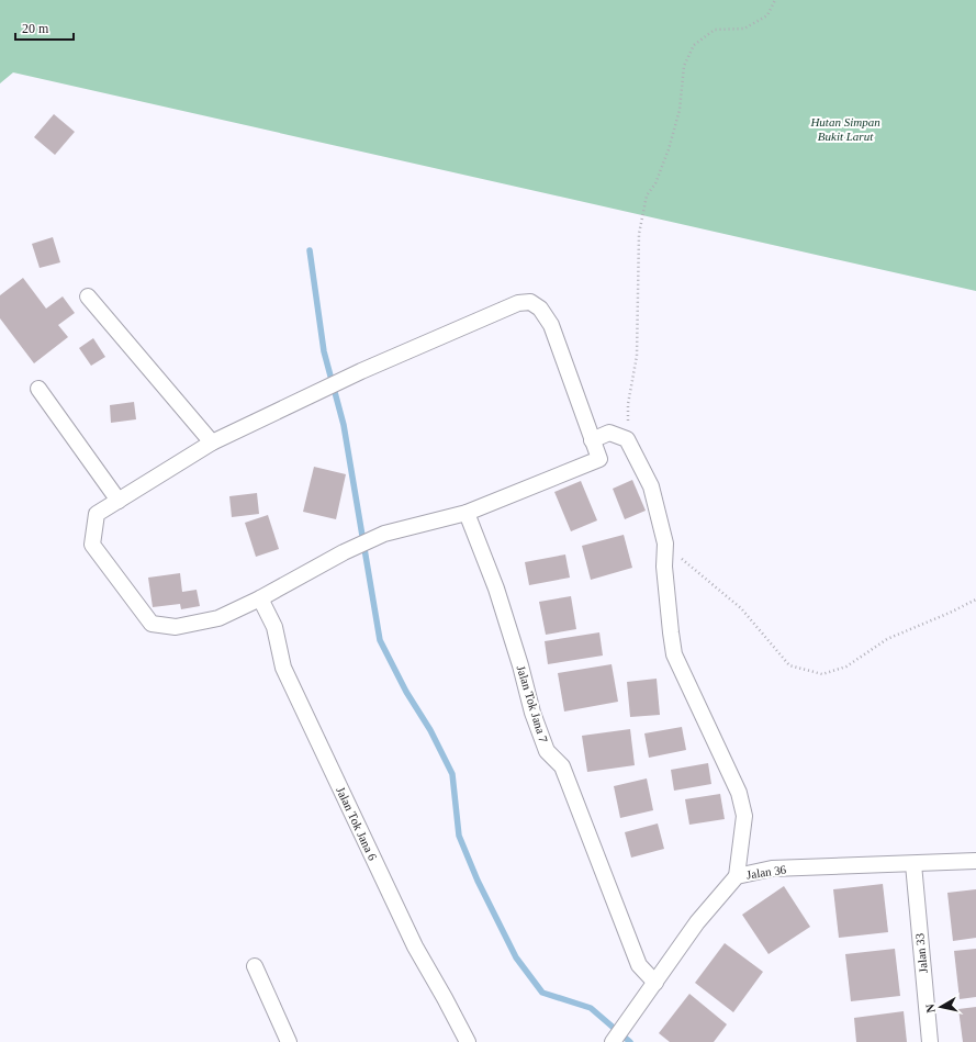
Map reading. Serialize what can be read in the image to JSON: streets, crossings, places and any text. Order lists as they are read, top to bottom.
{
  "streets": {
    "street": [
      "Jalan Tok Jana 7",
      "Jalan Tok Jana 6",
      "Jalan 36",
      "Jalan 33"
    ]
  },
  "crossings": [
    ["Jalan Tok Jana 7", "Jalan 36"],
    ["Jalan 36", "Jalan 33"]
  ],
  "parks": ["Hutan Simpan Bukit Larut"],
  "scale_bar": "20 m",
  "north": "left"
}
